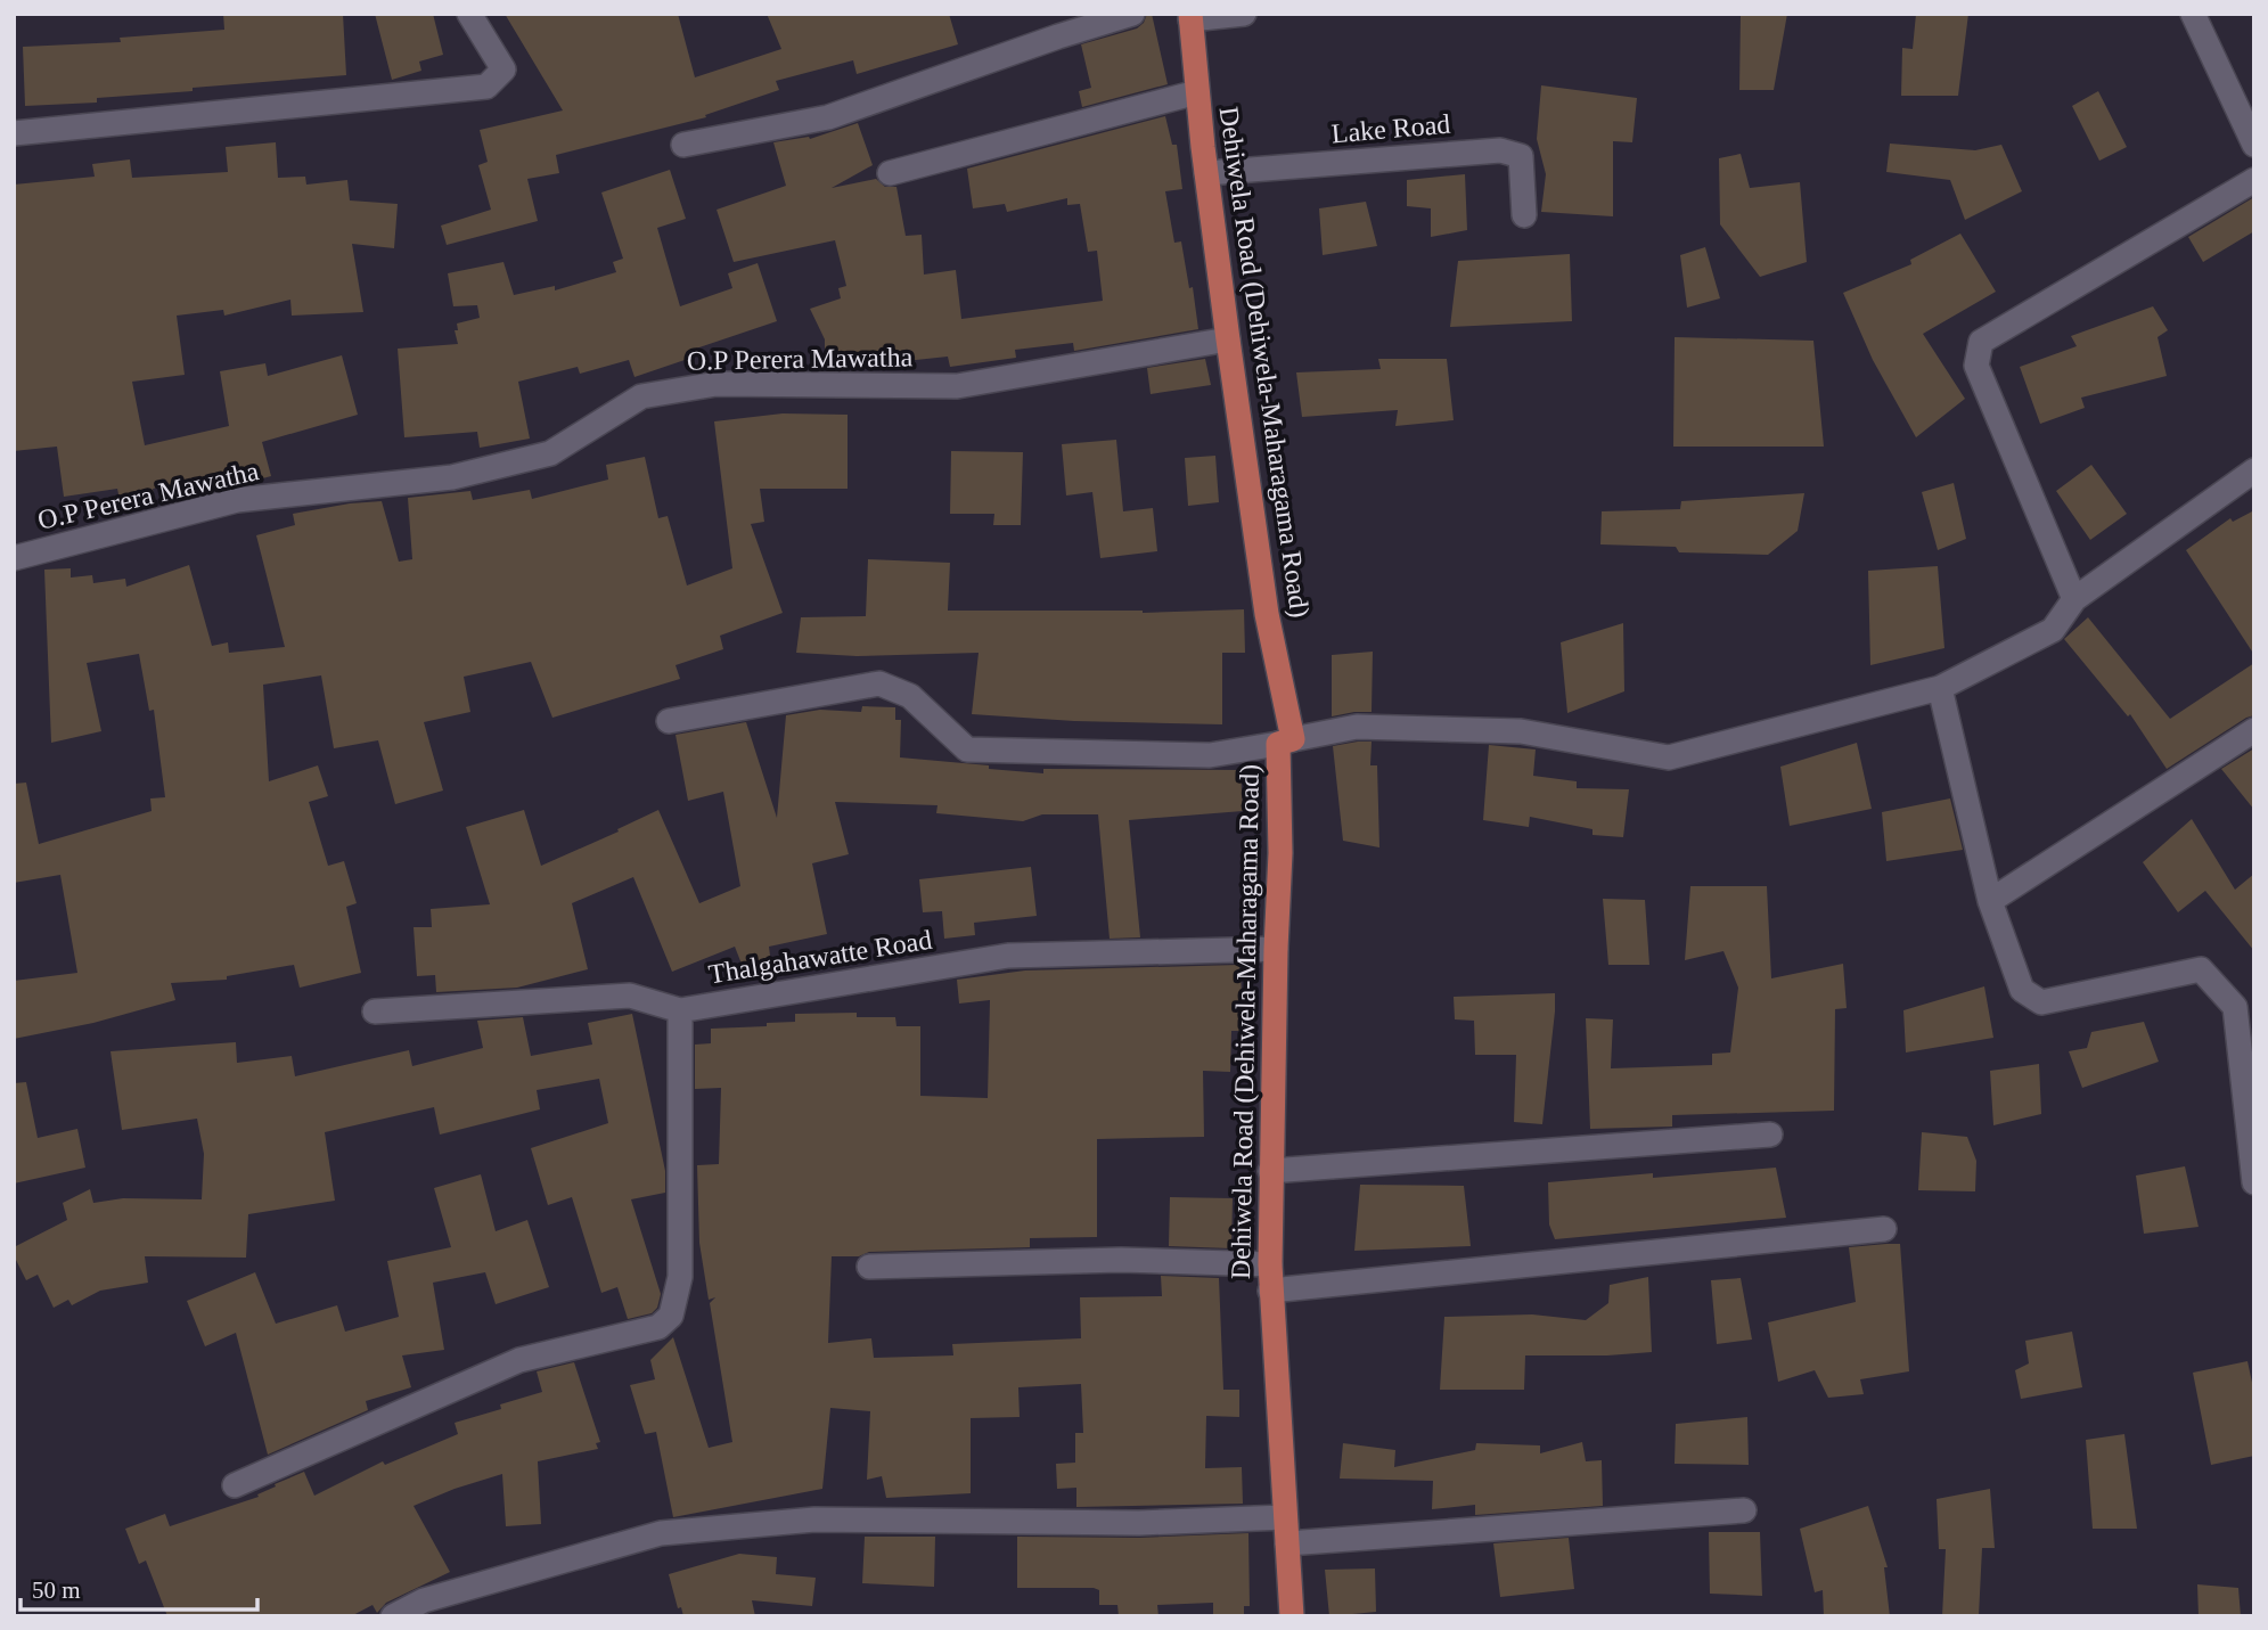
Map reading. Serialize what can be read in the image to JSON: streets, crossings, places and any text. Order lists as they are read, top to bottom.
{
  "streets": {
    "main road": ["Dehiwela Road (Dehiwela-Maharagama Road)"],
    "street": ["Lake Road", "O.P Perera Mawatha", "Thalgahawatte Road"]
  },
  "crossings": [
    ["Lake Road", "Dehiwela Road (Dehiwela-Maharagama Road)"],
    ["O.P Perera Mawatha", "Dehiwela Road (Dehiwela-Maharagama Road)"],
    ["Dehiwela Road (Dehiwela-Maharagama Road)", "Thalgahawatte Road"]
  ],
  "scale_bar": "50 m"
}
